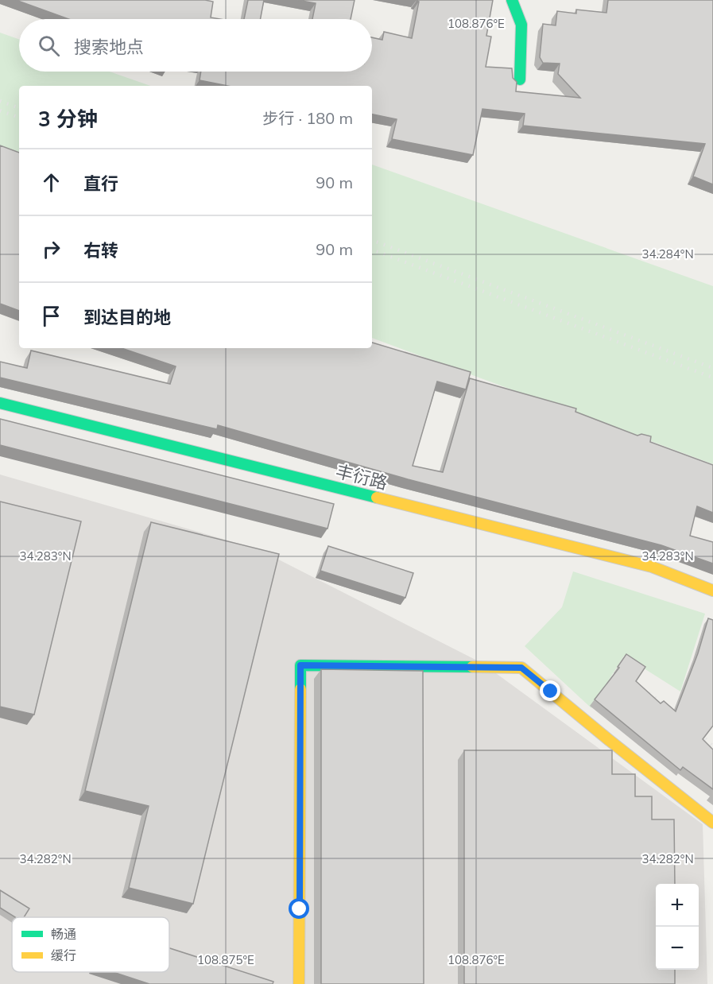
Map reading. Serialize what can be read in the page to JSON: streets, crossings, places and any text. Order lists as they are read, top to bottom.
{
  "streets": {
    "street": ["丰衍路"]
  },
  "legend": ["畅通", "缓行"],
  "page": {
    "search": "搜索地点",
    "heading": ["3 分钟", "步行 · 180 m"],
    "list": [
      ["直行", "90 m"],
      ["右转", "90 m"],
      "到达目的地"
    ],
    "map_buttons": ["+", "−"]
  },
  "coordinates": [
    "108.876°E",
    "34.284°N",
    "34.283°N",
    "34.282°N",
    "108.875°E"
  ]
}
